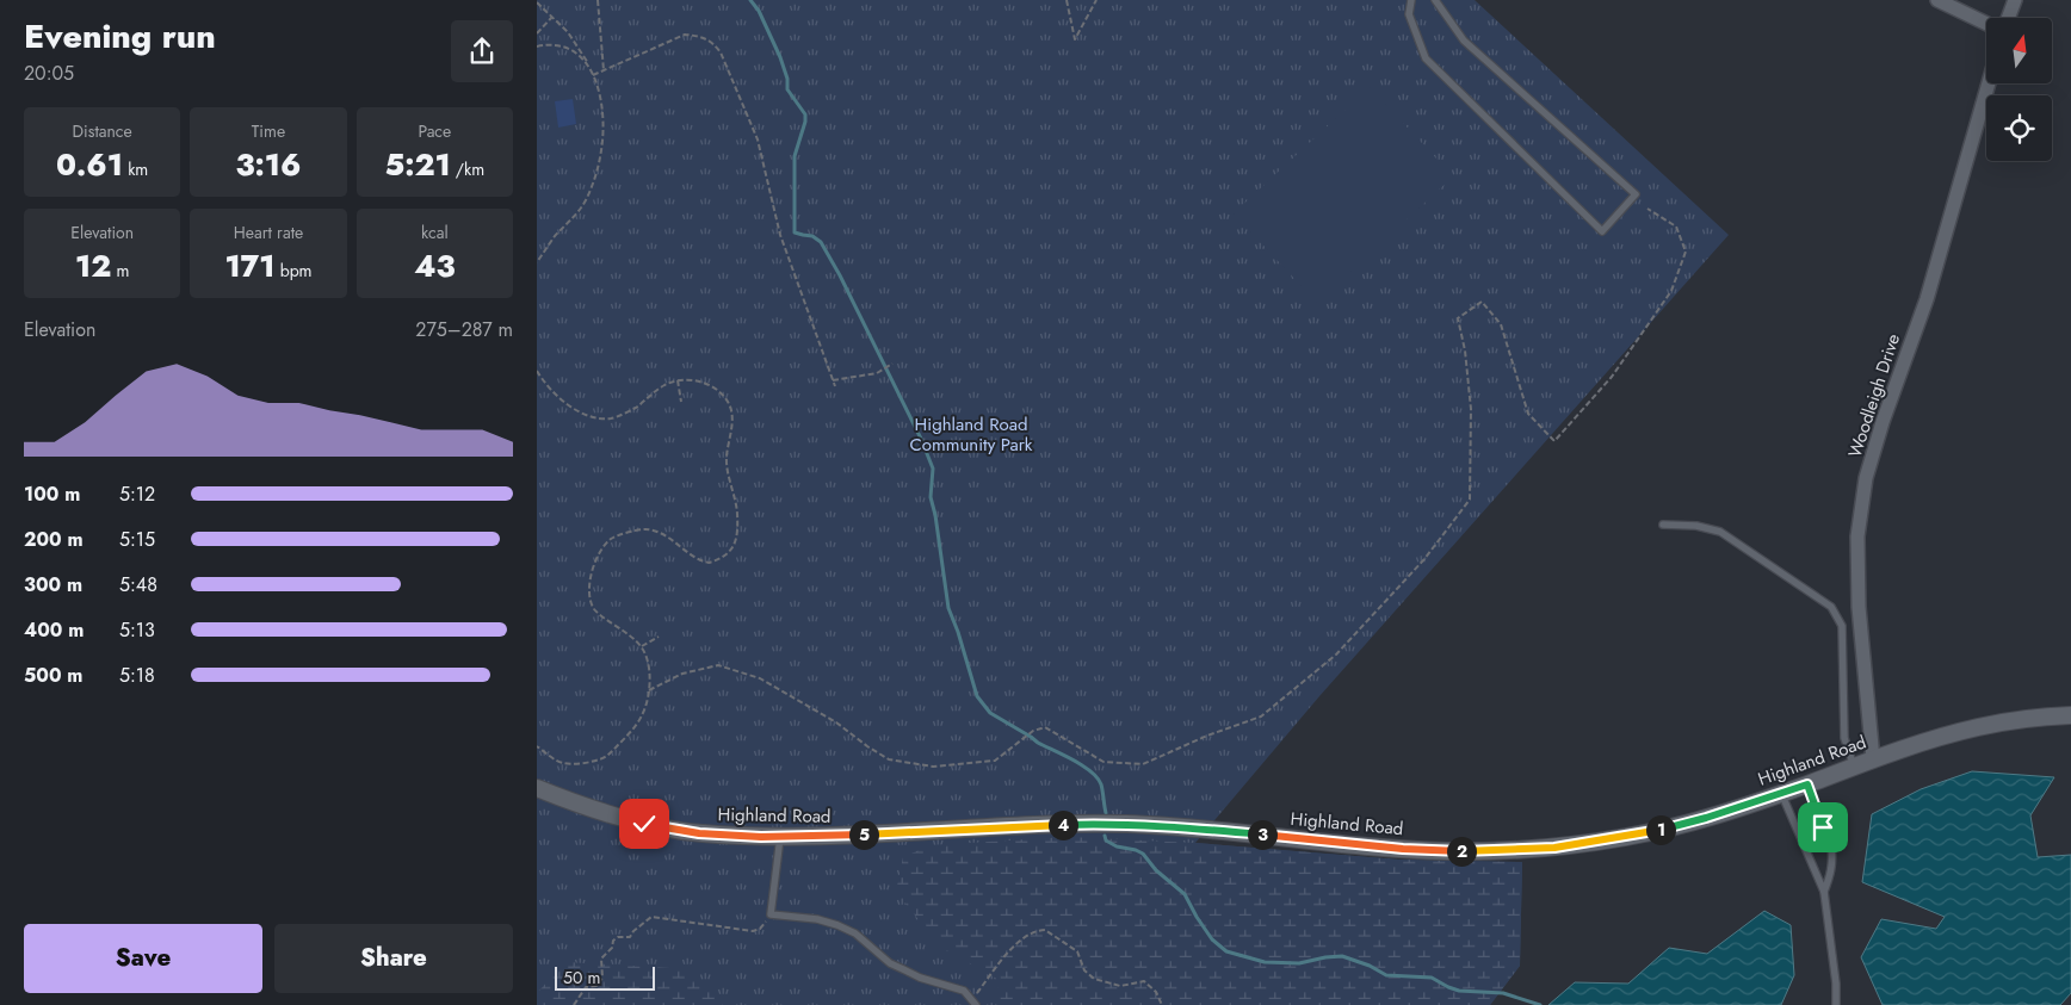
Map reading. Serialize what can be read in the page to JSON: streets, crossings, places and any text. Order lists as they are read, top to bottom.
{
  "streets": {
    "street": ["Woodleigh Drive", "Highland Road"]
  },
  "crossings": [
    ["Woodleigh Drive", "Highland Road"]
  ],
  "parks": ["Highland Road Community Park"],
  "scale_bar": "50 m",
  "north": "top",
  "page": {
    "heading": ["Evening run", "20:05"],
    "stats": [
      ["Distance", "0.61 km"],
      ["Time", "3:16"],
      ["Pace", "5:21 /km"],
      ["Elevation", "12 m"],
      ["Heart rate", "171 bpm"],
      ["kcal", "43"]
    ],
    "chart": ["Elevation", "275–287 m"],
    "list": [
      {
        "name": "100 m",
        "note": "5:12"
      },
      {
        "name": "200 m",
        "note": "5:15"
      },
      {
        "name": "300 m",
        "note": "5:48"
      },
      {
        "name": "400 m",
        "note": "5:13"
      },
      {
        "name": "500 m",
        "note": "5:18"
      }
    ],
    "pins": [
      "4",
      "1",
      "3",
      "5",
      "2"
    ],
    "buttons": ["Save", "Share"],
    "scale": "50 m"
  }
}
